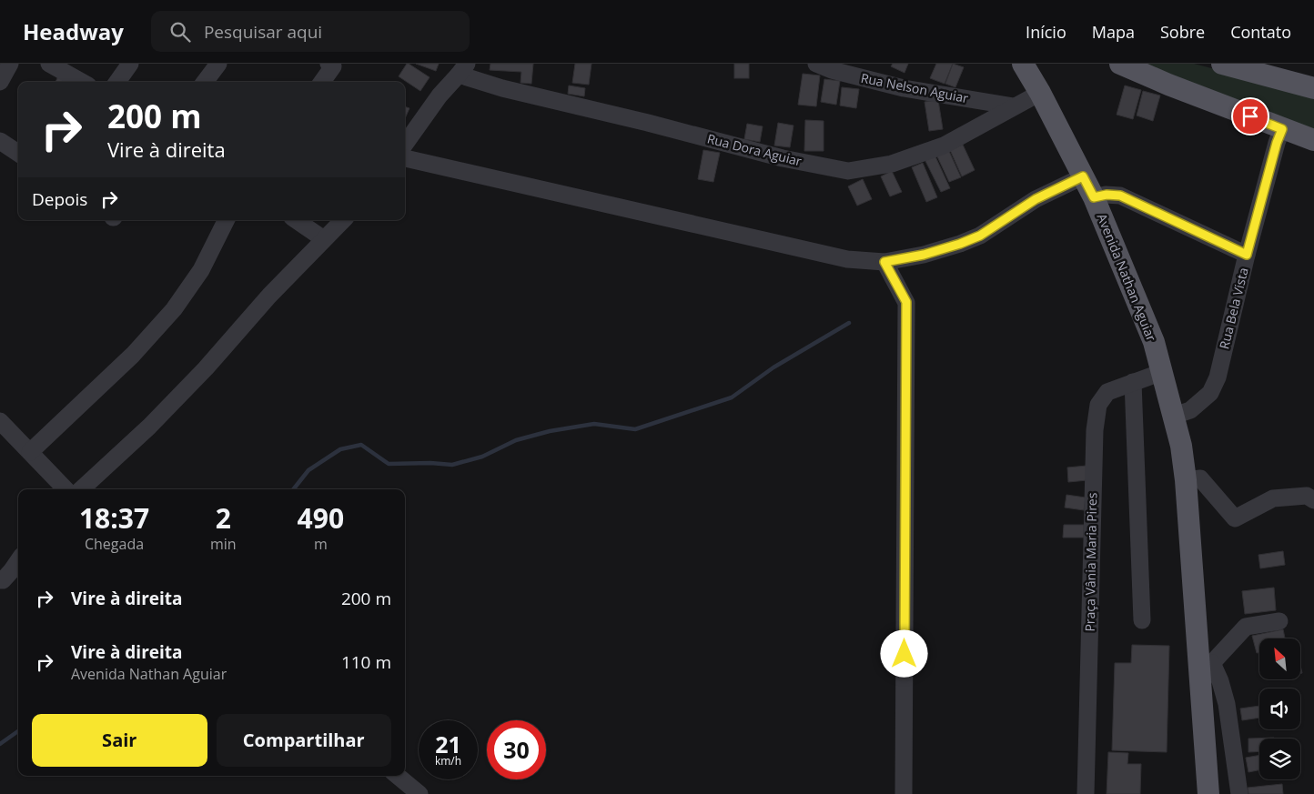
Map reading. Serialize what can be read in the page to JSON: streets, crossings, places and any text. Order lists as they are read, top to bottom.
{
  "streets": {
    "main road": ["Avenida Nathan Aguiar"],
    "street": [
      "Rua Nelson Aguiar",
      "Rua Dora Aguiar",
      "Rua Bela Vista",
      "Praça Vânia Maria Pires"
    ]
  },
  "crossings": [
    ["Rua Nelson Aguiar", "Rua Dora Aguiar"],
    ["Rua Dora Aguiar", "Avenida Nathan Aguiar"],
    ["Avenida Nathan Aguiar", "Rua Bela Vista"],
    ["Avenida Nathan Aguiar", "Praça Vânia Maria Pires"]
  ],
  "north": "top left",
  "page": {
    "header": "Headway",
    "search": "Pesquisar aqui",
    "nav": [
      "Início",
      "Mapa",
      "Sobre",
      "Contato"
    ],
    "turn": ["200 m", "Vire à direita"],
    "then": "Depois",
    "eta": [
      "18:37",
      "Chegada",
      "2",
      "min",
      "490",
      "m"
    ],
    "list": [
      {
        "name": "Vire à direita",
        "value": "200 m"
      },
      {
        "name": "Vire à direita",
        "note": "Avenida Nathan Aguiar",
        "value": "110 m"
      }
    ],
    "buttons": ["Sair", "Compartilhar"],
    "speed": "21 km/h",
    "limit": "30"
  }
}
